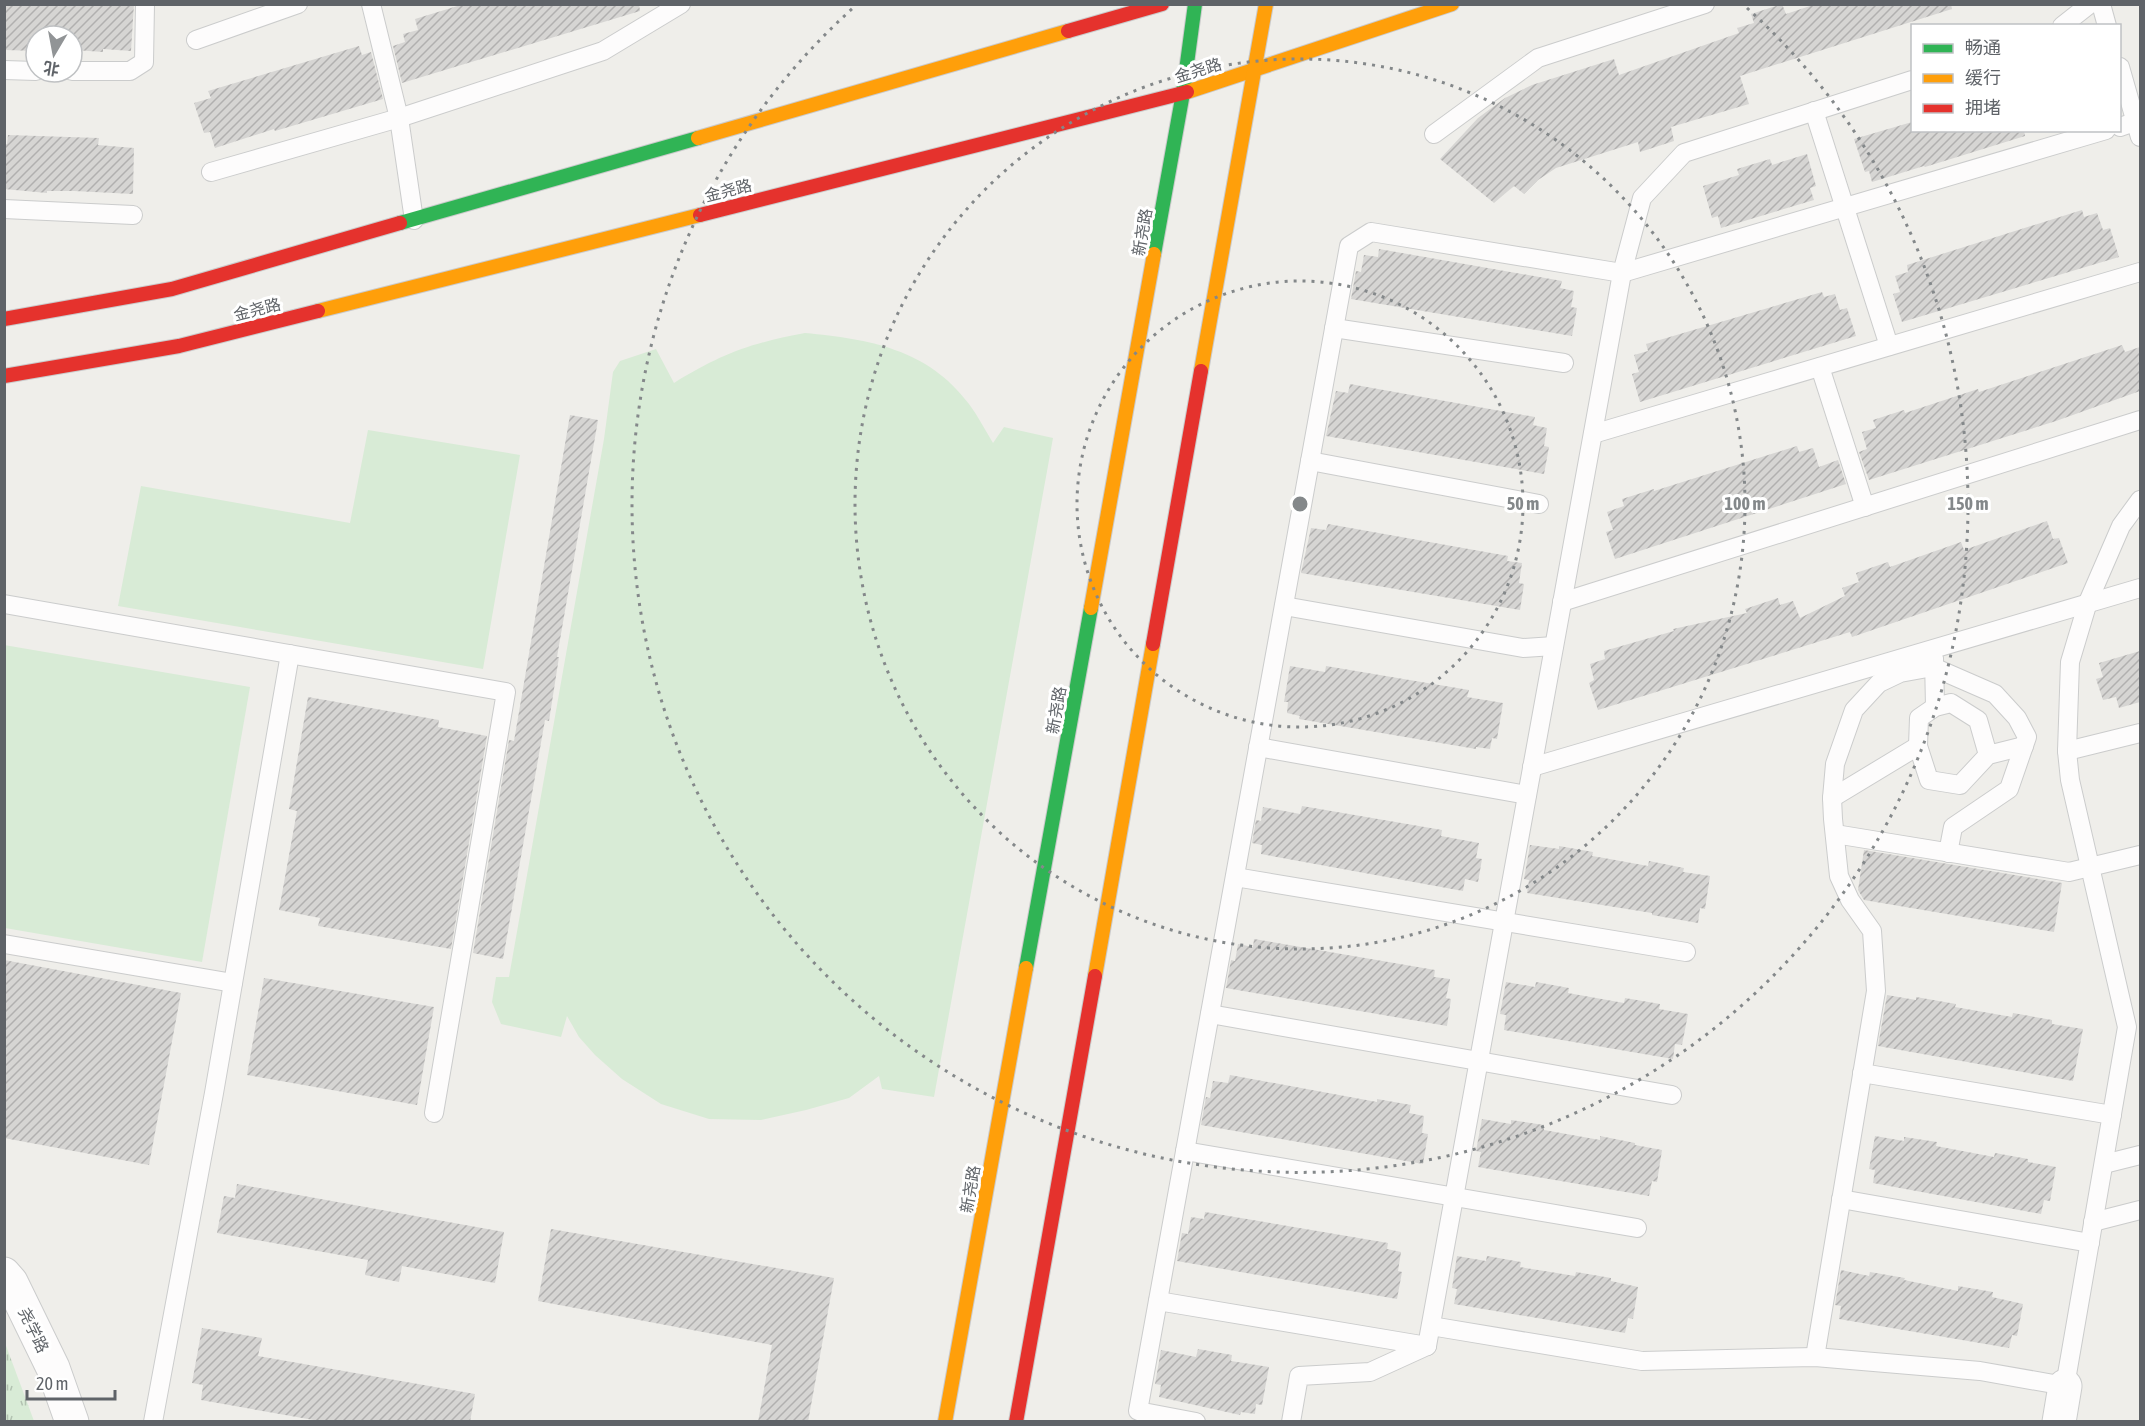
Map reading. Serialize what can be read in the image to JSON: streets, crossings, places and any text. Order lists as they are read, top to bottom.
{
  "streets": {
    "main road": ["金尧路", "新尧路"],
    "street": ["尧学路"]
  },
  "crossings": [
    ["金尧路", "新尧路"]
  ],
  "legend": ["畅通", "缓行", "拥堵"],
  "scale_bar": "20 m",
  "north": "bottom",
  "rings": ["50 m", "100 m", "150 m"]
}
